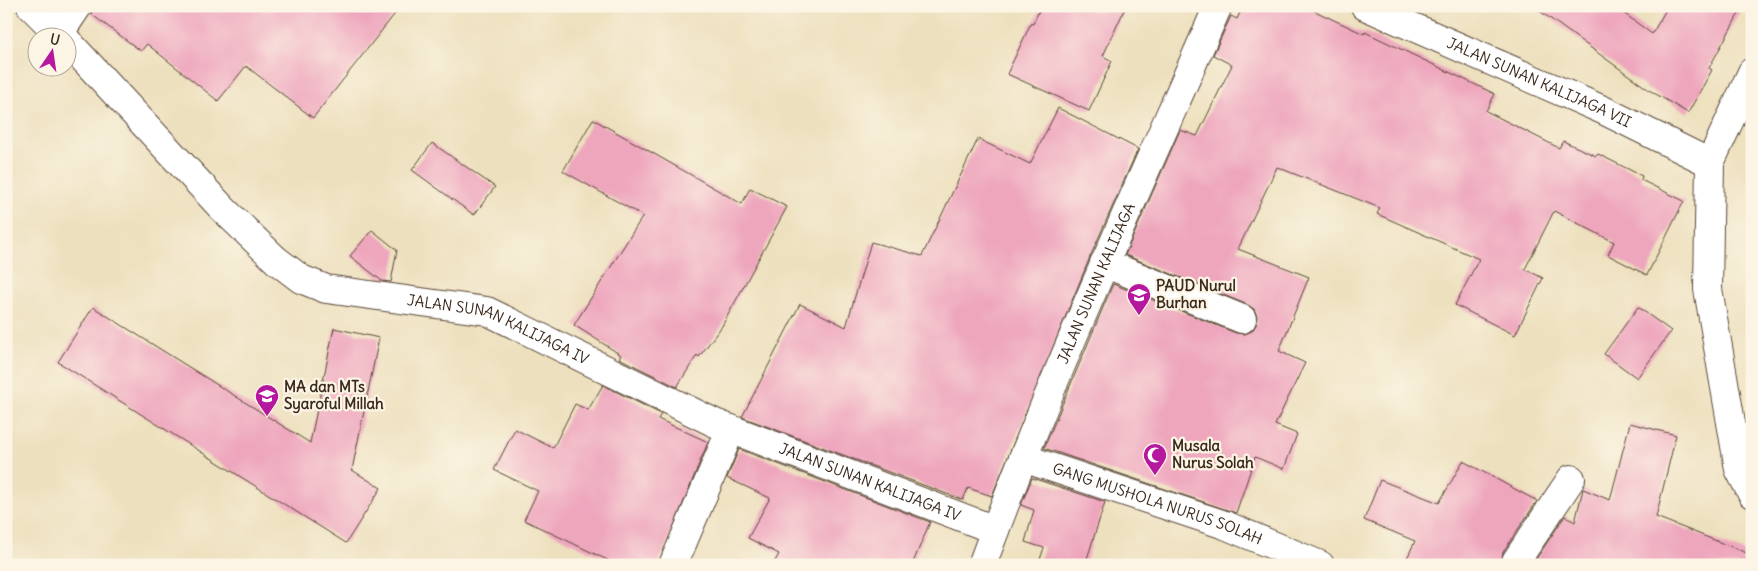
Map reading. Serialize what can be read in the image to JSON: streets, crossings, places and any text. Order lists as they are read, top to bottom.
{
  "streets": {
    "street": [
      "JALAN SUNAN KALIJAGA VII",
      "JALAN SUNAN KALIJAGA",
      "JALAN SUNAN KALIJAGA IV",
      "GANG MUSHOLA NURUS SOLAH"
    ]
  },
  "crossings": [
    ["JALAN SUNAN KALIJAGA", "JALAN SUNAN KALIJAGA IV"],
    ["JALAN SUNAN KALIJAGA", "GANG MUSHOLA NURUS SOLAH"]
  ],
  "places": {
    "school or university": ["PAUD Nurul Burhan", "MA dan MTs Syaroful Millah"],
    "mosque": ["Musala Nurus Solah"]
  },
  "north": "top"
}
